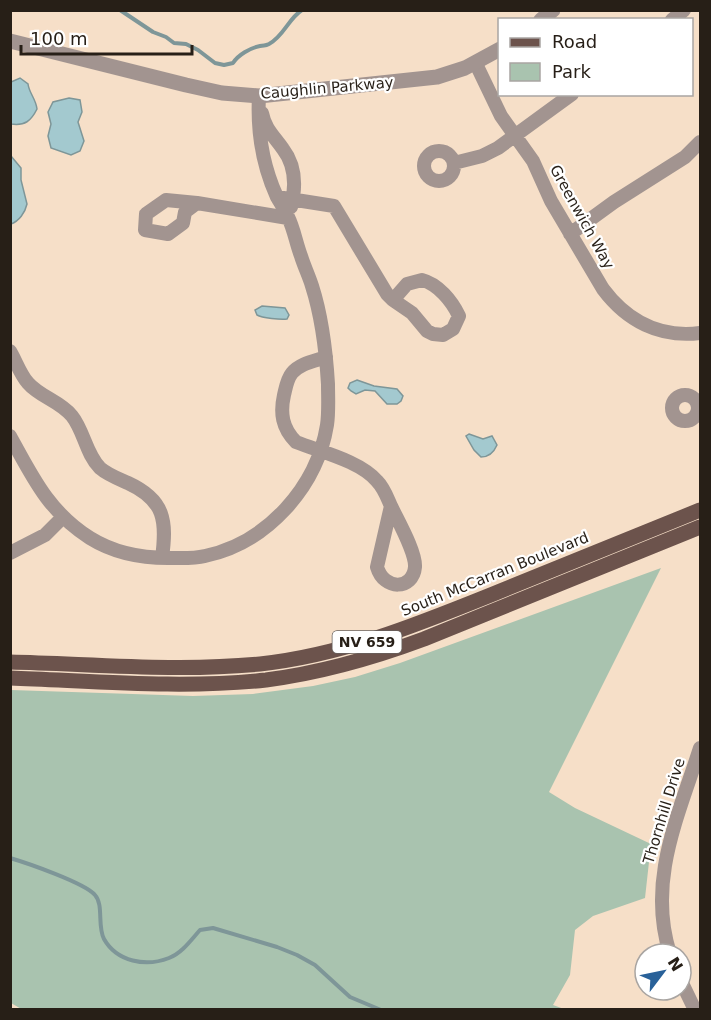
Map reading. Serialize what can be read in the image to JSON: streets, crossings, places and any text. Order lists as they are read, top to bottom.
{
  "streets": {
    "main road": ["South McCarran Boulevard", "NV 659"],
    "street": ["Caughlin Parkway", "Greenwich Way", "Thornhill Drive"]
  },
  "crossings": [
    ["Caughlin Parkway", "Greenwich Way"]
  ],
  "legend": ["Road", "Park"],
  "scale_bar": "100 m",
  "north": "top right"
}
